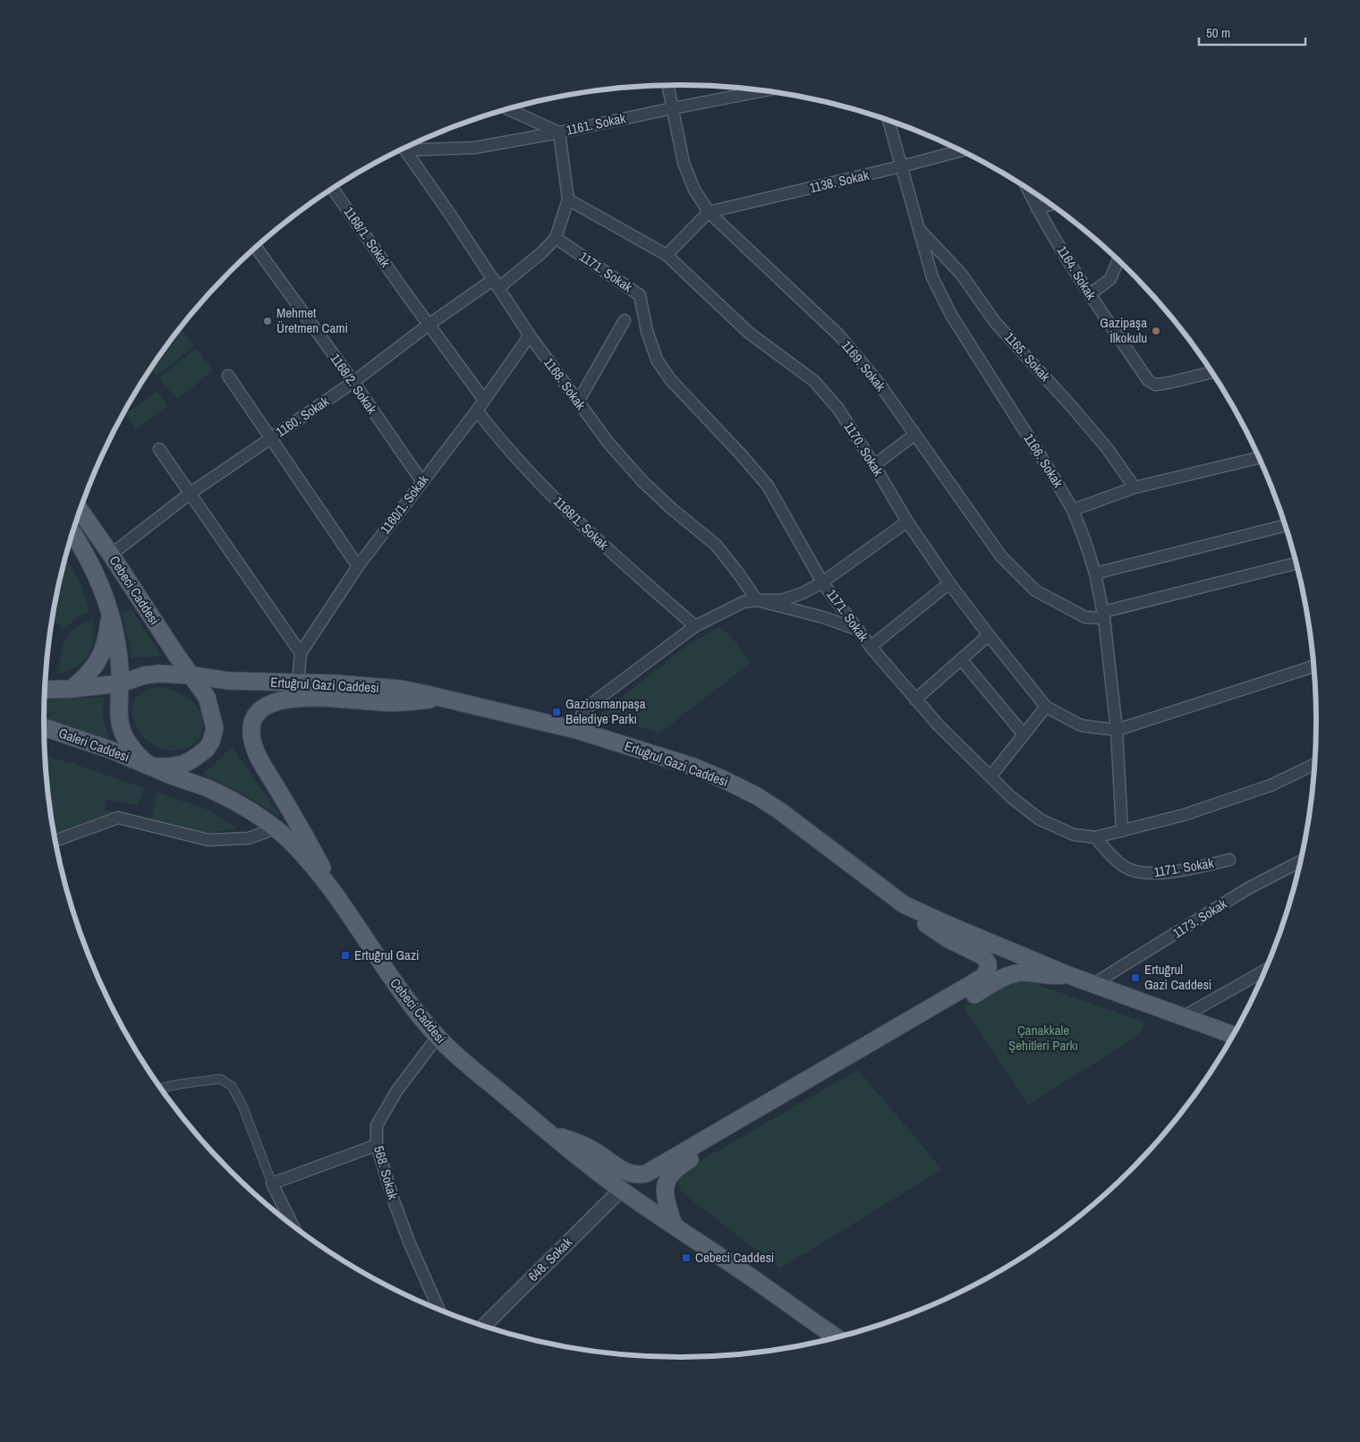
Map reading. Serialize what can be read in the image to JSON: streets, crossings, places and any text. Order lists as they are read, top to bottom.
{
  "streets": {
    "main road": ["Cebeci Caddesi", "Ertuğrul Gazi Caddesi", "Galeri Caddesi"],
    "street": [
      "1161. Sokak",
      "1138. Sokak",
      "1168/1. Sokak",
      "1171. Sokak",
      "1164. Sokak",
      "1165. Sokak",
      "1169. Sokak",
      "1168/2. Sokak",
      "1168. Sokak",
      "1160. Sokak",
      "1170. Sokak",
      "1166. Sokak",
      "1160/1. Sokak",
      "1173. Sokak",
      "568. Sokak",
      "648. Sokak"
    ]
  },
  "crossings": [
    ["1161. Sokak", "1169. Sokak"],
    ["1161. Sokak", "1160. Sokak"],
    ["1138. Sokak", "1169. Sokak"],
    ["1138. Sokak", "1166. Sokak"],
    ["1168/1. Sokak", "1160. Sokak"],
    ["1168/1. Sokak", "1160/1. Sokak"],
    ["1171. Sokak", "1160. Sokak"],
    ["1165. Sokak", "1166. Sokak"],
    ["1169. Sokak", "1166. Sokak"],
    ["1168/2. Sokak", "1160. Sokak"],
    ["1168/2. Sokak", "1160/1. Sokak"],
    ["1168. Sokak", "1160. Sokak"],
    ["1168. Sokak", "1160/1. Sokak"],
    ["1160. Sokak", "1170. Sokak"],
    ["1160. Sokak", "Cebeci Caddesi"],
    ["1170. Sokak", "1166. Sokak"],
    ["1160/1. Sokak", "Ertuğrul Gazi Caddesi"],
    ["Cebeci Caddesi", "Ertuğrul Gazi Caddesi"],
    ["Cebeci Caddesi", "Galeri Caddesi"],
    ["Cebeci Caddesi", "568. Sokak"],
    ["Cebeci Caddesi", "648. Sokak"],
    ["Ertuğrul Gazi Caddesi", "Galeri Caddesi"],
    ["Ertuğrul Gazi Caddesi", "1173. Sokak"]
  ],
  "parks": ["Çanakkale Şehitleri Parkı"],
  "places": {
    "other": ["Mehmet Üretmen Cami", "Gazipaşa İlkokulu"],
    "transit": [
      "Gaziosmanpaşa Belediye Parkı",
      "Ertuğrul Gazi",
      "Ertuğrul Gazi Caddesi",
      "Cebeci Caddesi"
    ]
  },
  "scale_bar": "50 m"
}
